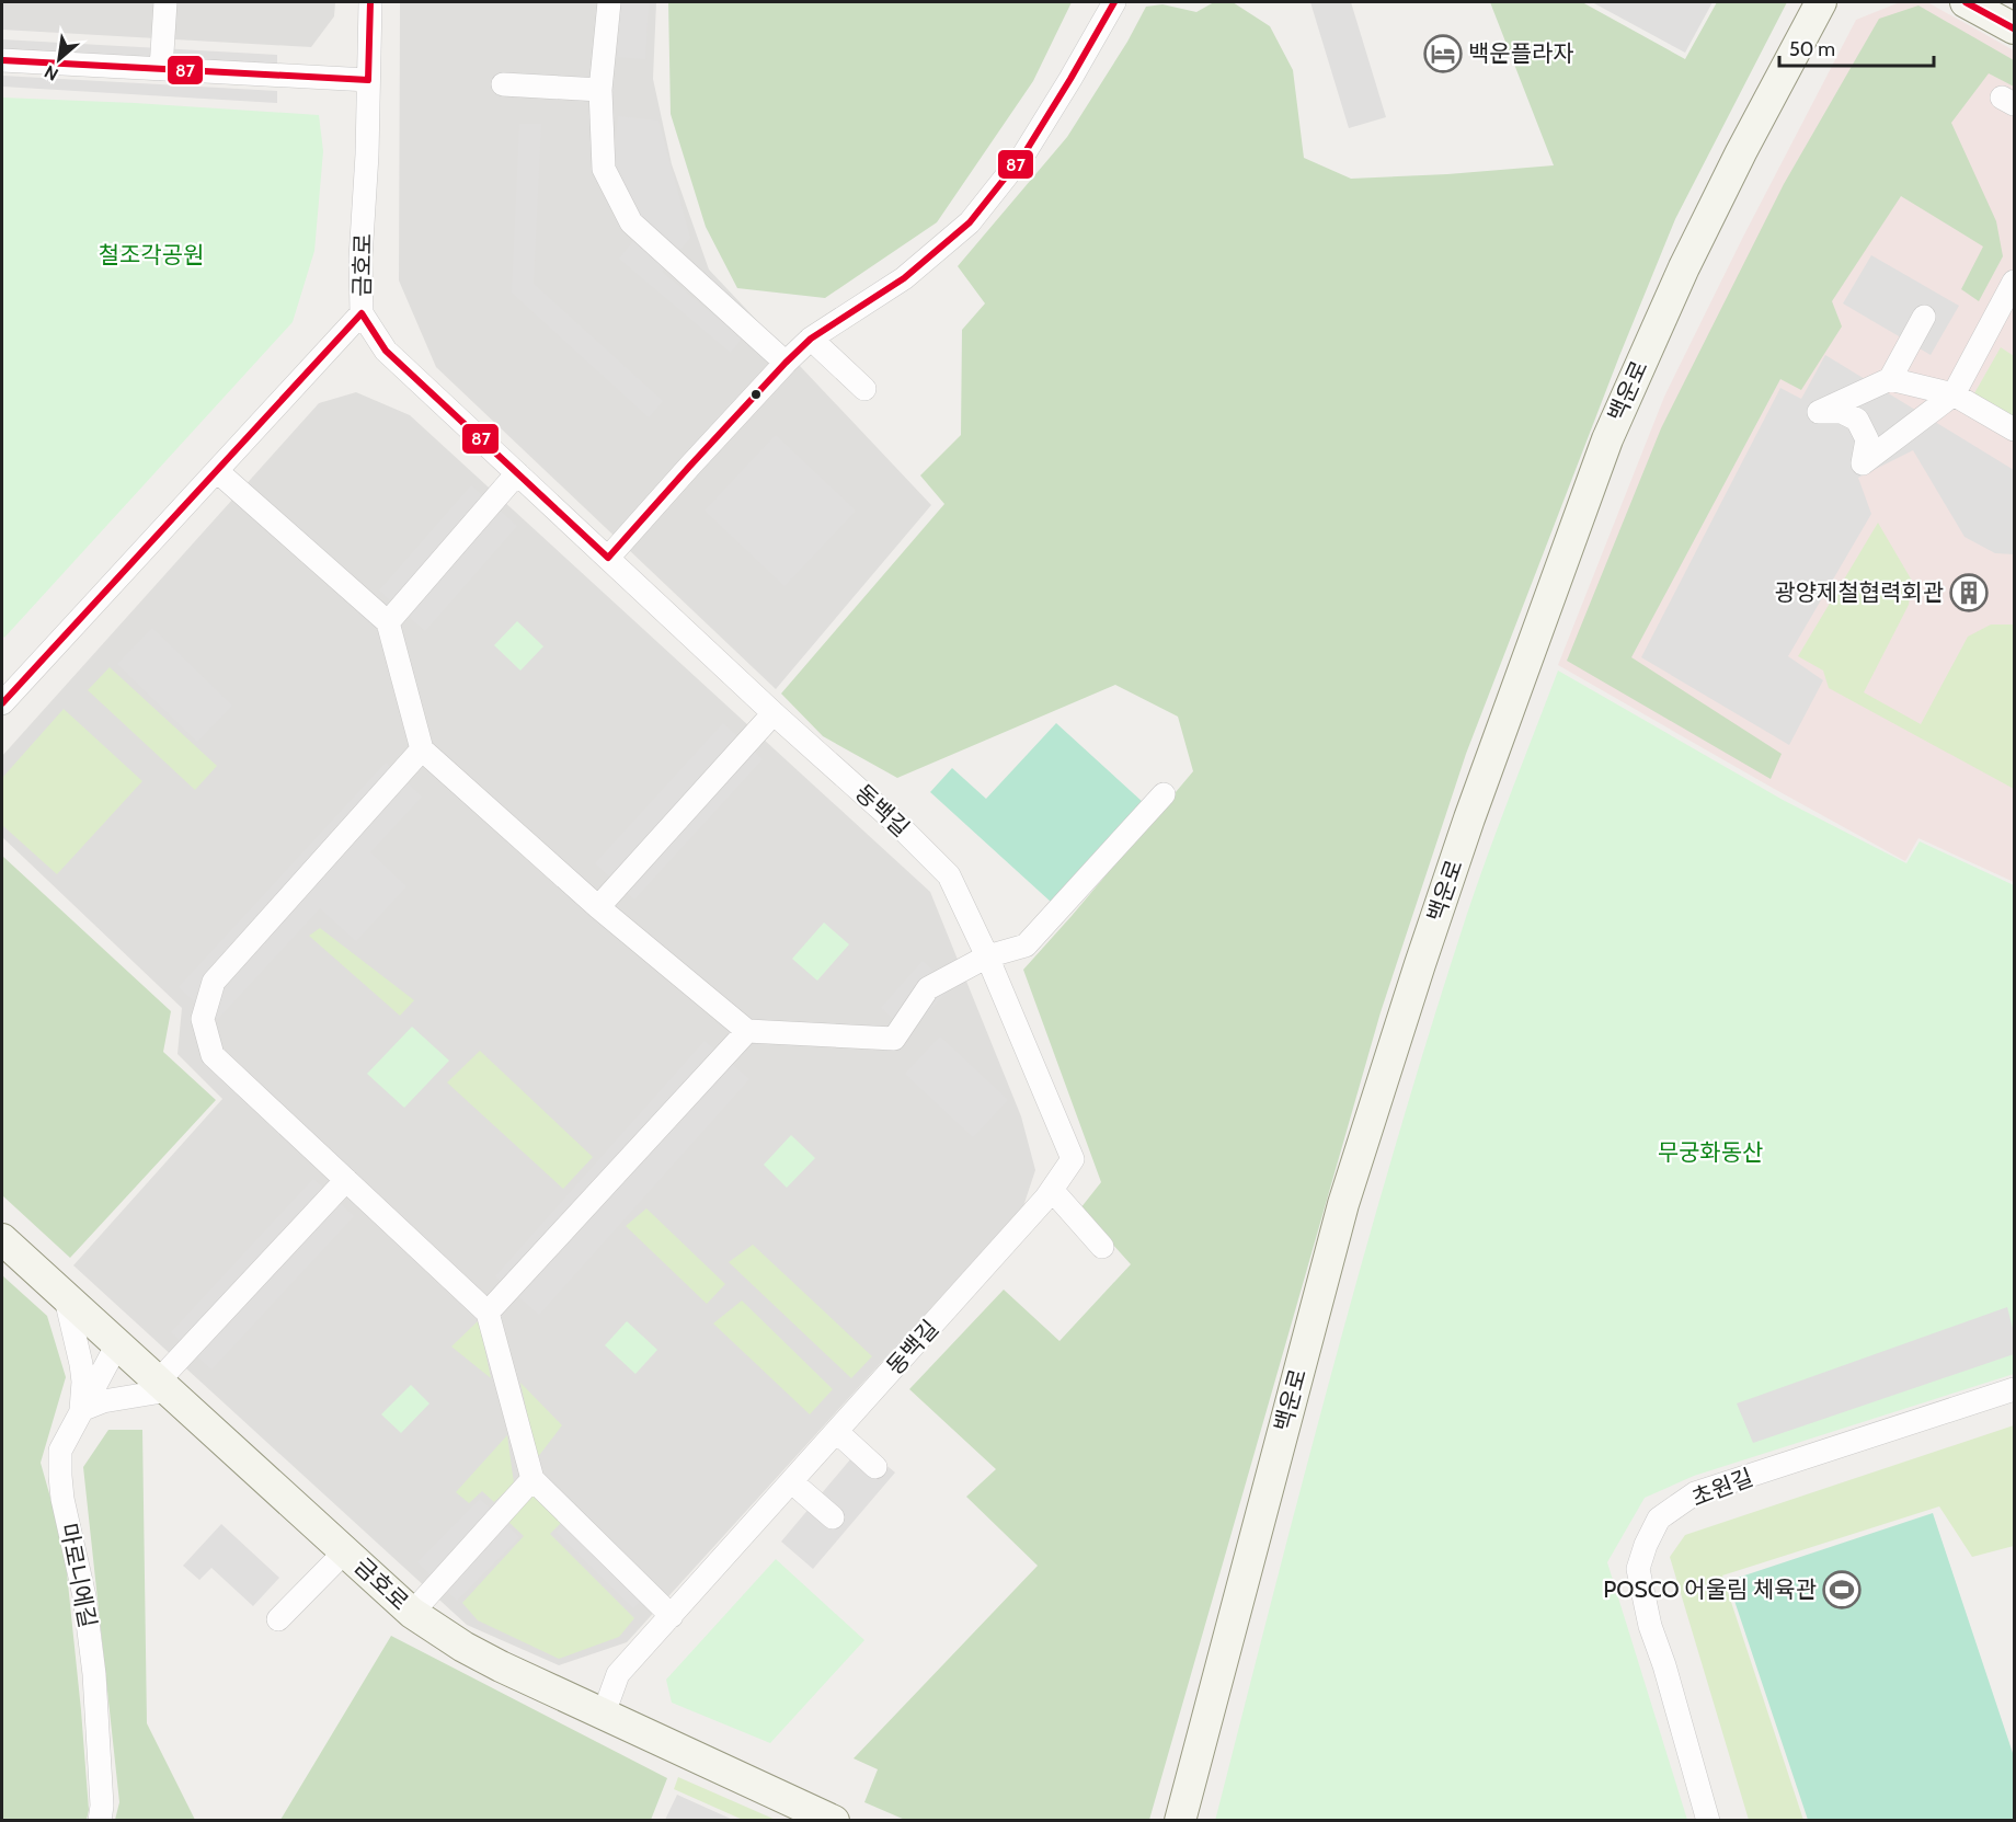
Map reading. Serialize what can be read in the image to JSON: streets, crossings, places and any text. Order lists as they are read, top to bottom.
{
  "streets": {
    "main road": ["금호로", "백운로"],
    "street": ["동백길", "초원길", "마로니에길"]
  },
  "crossings": [
    ["금호로", "동백길"],
    ["금호로", "마로니에길"]
  ],
  "parks": ["철조각공원", "무궁화동산"],
  "places": {
    "hotel": ["백운플라자"],
    "building": ["광양제철협력회관"],
    "sports": ["POSCO 어울림 체육관"]
  },
  "lines": ["transit line 87"],
  "scale_bar": "50 m",
  "north": "bottom left"
}
